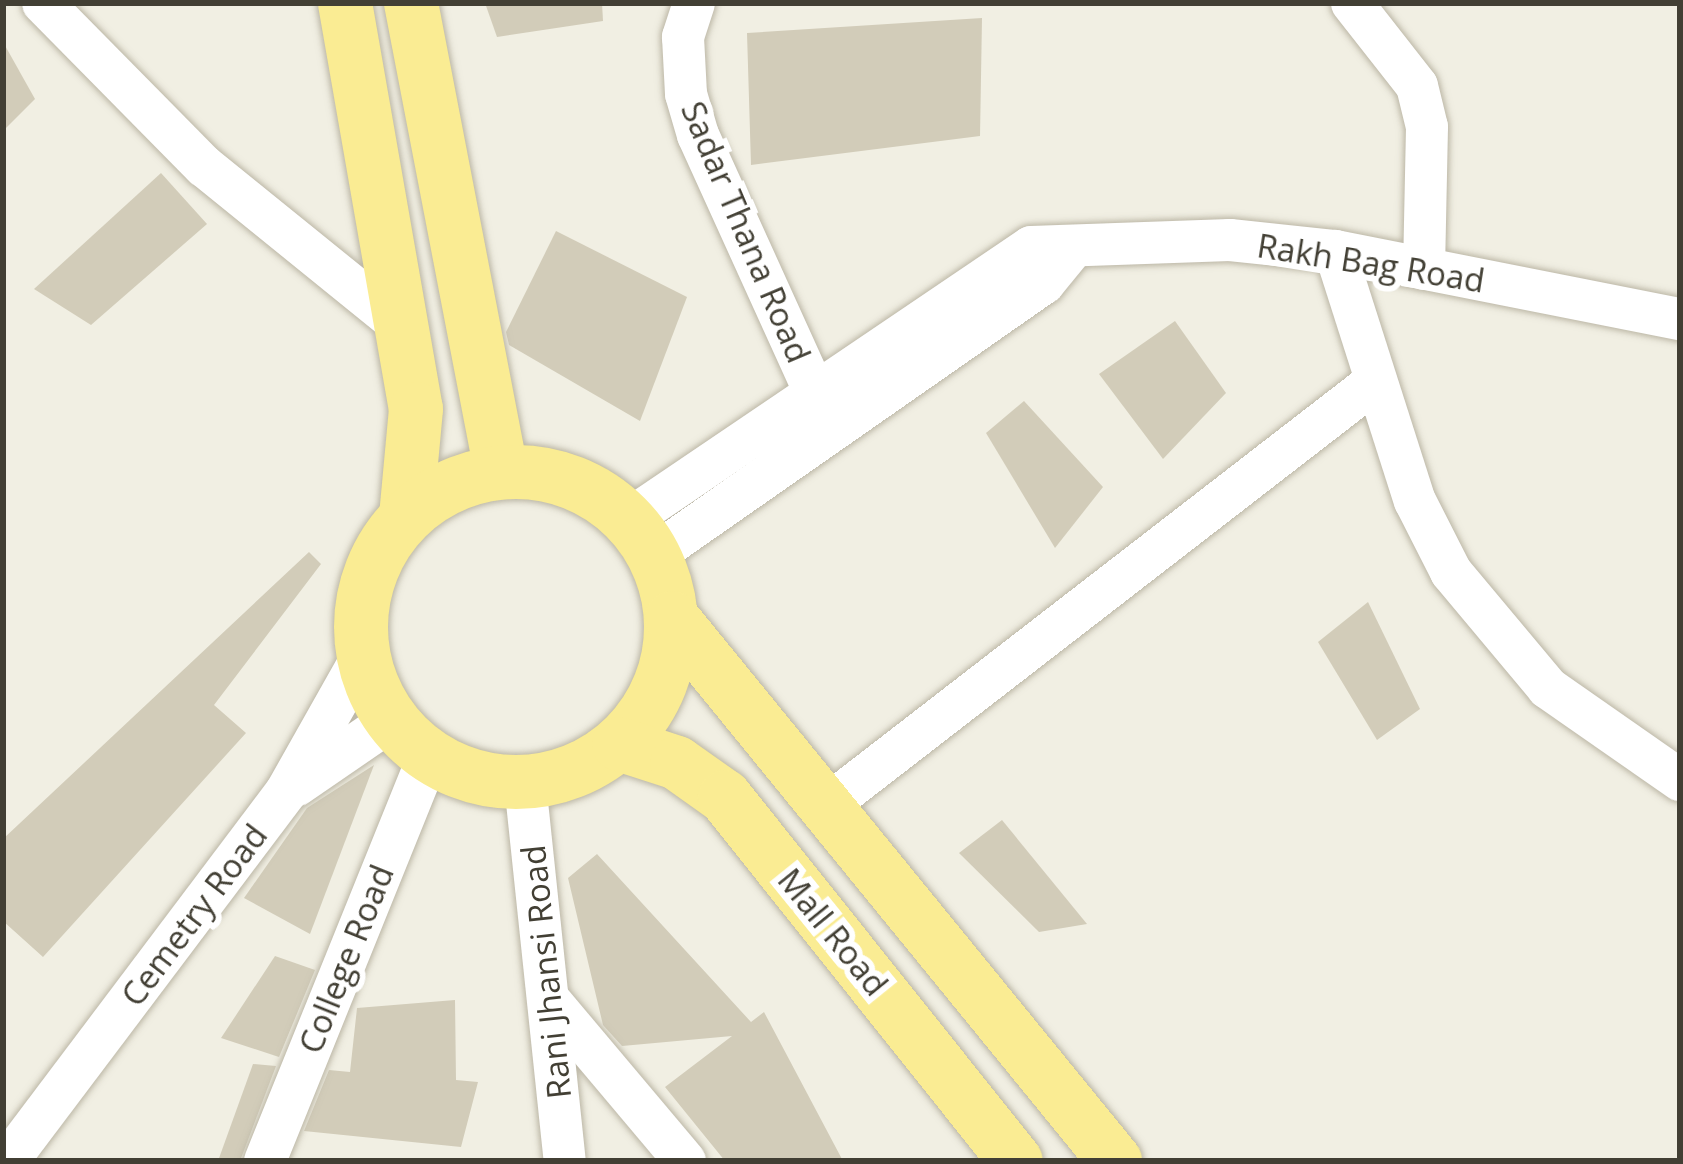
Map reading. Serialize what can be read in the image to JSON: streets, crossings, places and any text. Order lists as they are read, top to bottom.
{
  "streets": {
    "main road": ["Mall Road"],
    "street": [
      "Sadar Thana Road",
      "Rakh Bag Road",
      "Cemetry Road",
      "College Road",
      "Rani Jhansi Road"
    ]
  },
  "crossings": [
    ["Sadar Thana Road", "Rakh Bag Road"],
    ["Rakh Bag Road", "Cemetry Road"],
    ["Rakh Bag Road", "Mall Road"],
    ["Rakh Bag Road", "College Road"],
    ["Rakh Bag Road", "Rani Jhansi Road"],
    ["Cemetry Road", "Mall Road"],
    ["Cemetry Road", "College Road"],
    ["Cemetry Road", "Rani Jhansi Road"],
    ["Mall Road", "College Road"],
    ["Mall Road", "Rani Jhansi Road"],
    ["College Road", "Rani Jhansi Road"]
  ]
}
